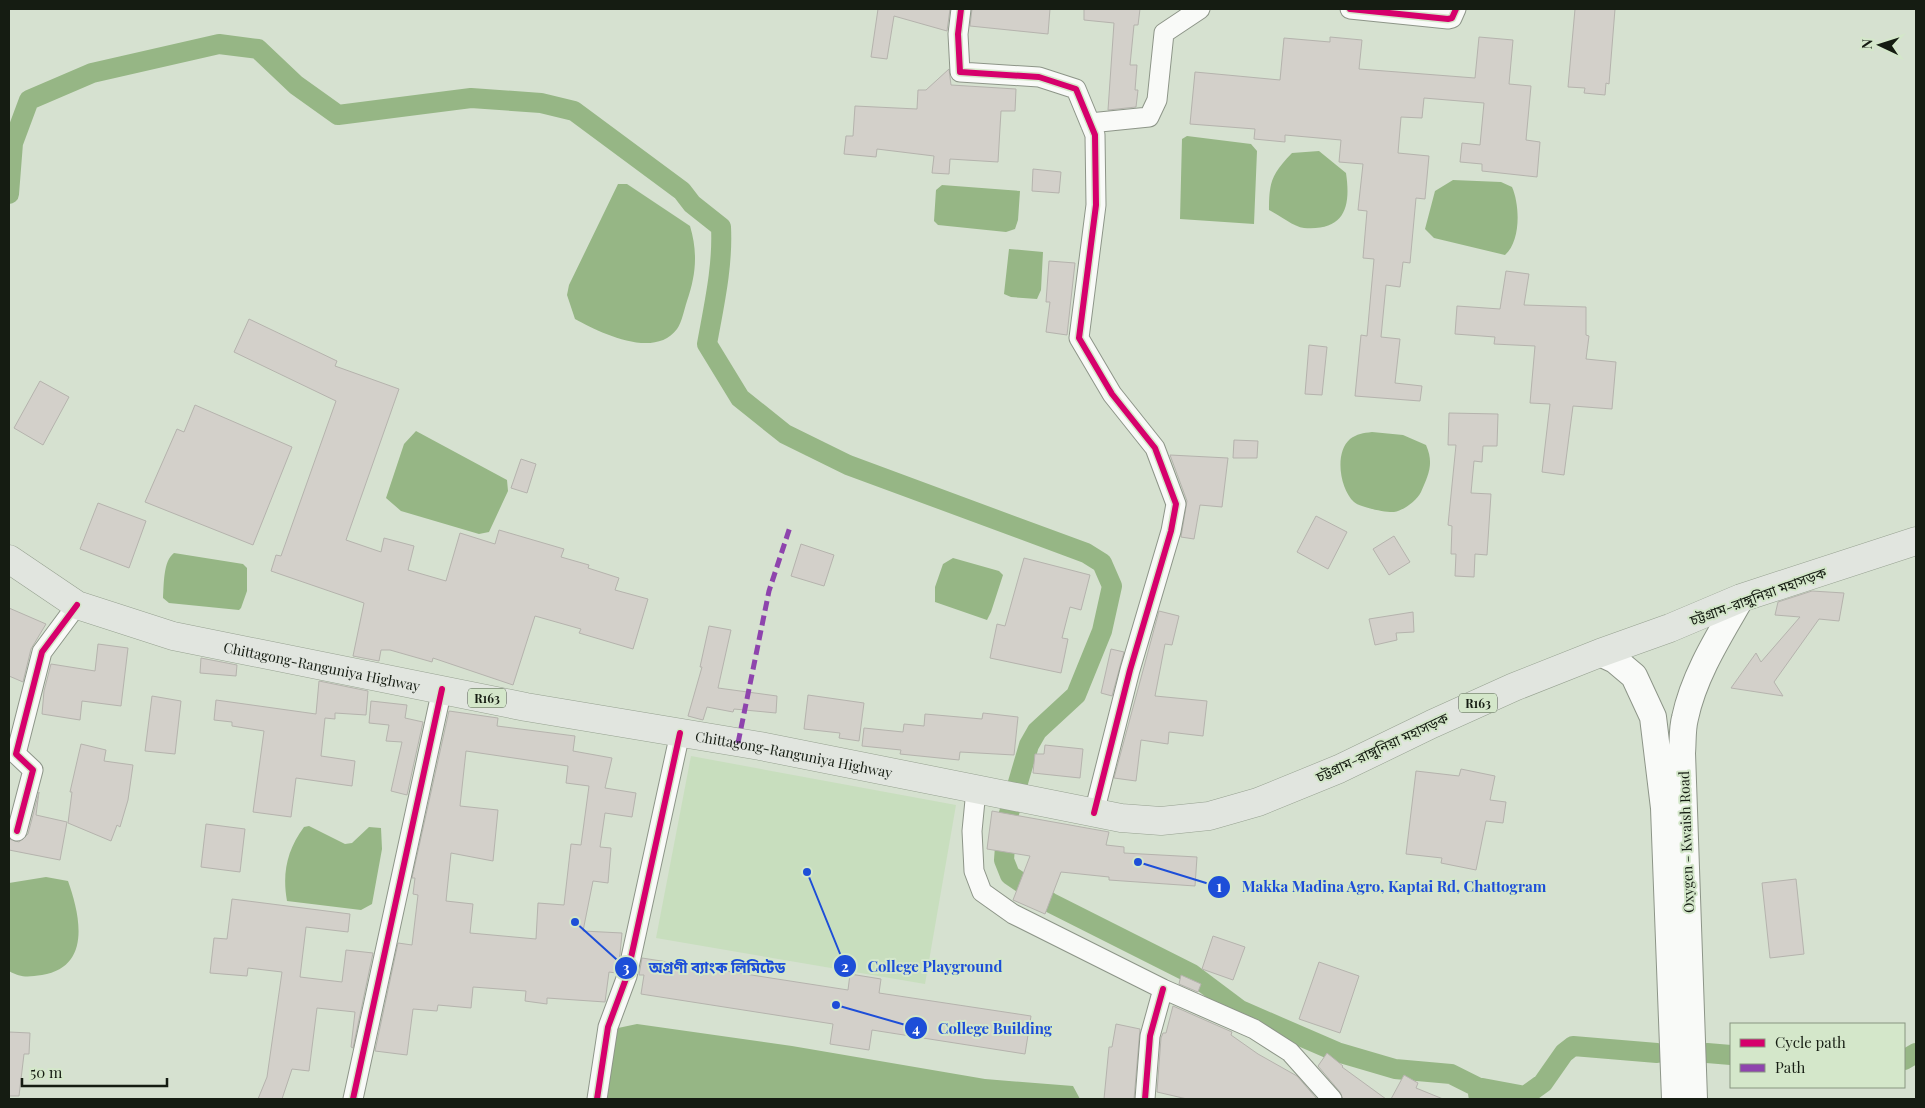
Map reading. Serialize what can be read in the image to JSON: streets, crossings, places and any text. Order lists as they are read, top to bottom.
{
  "streets": {
    "main road": [
      "চট্টগ্রাম-রাঙ্গুনিয়া মহাসড়ক",
      "Chittagong-Ranguniya Highway",
      "R163",
      "Oxygen - Kwaish Road"
    ]
  },
  "crossings": [
    ["চট্টগ্রাম-রাঙ্গুনিয়া মহাসড়ক", "Chittagong-Ranguniya Highway"],
    ["চট্টগ্রাম-রাঙ্গুনিয়া মহাসড়ক", "Oxygen - Kwaish Road"]
  ],
  "places": [
    "Makka Madina Agro, Kaptai Rd, Chattogram",
    "College Playground",
    "অগ্রণী ব্যাংক লিমিটেড",
    "College Building"
  ],
  "legend": ["Cycle path", "Path"],
  "scale_bar": "50 m",
  "north": "left"
}
